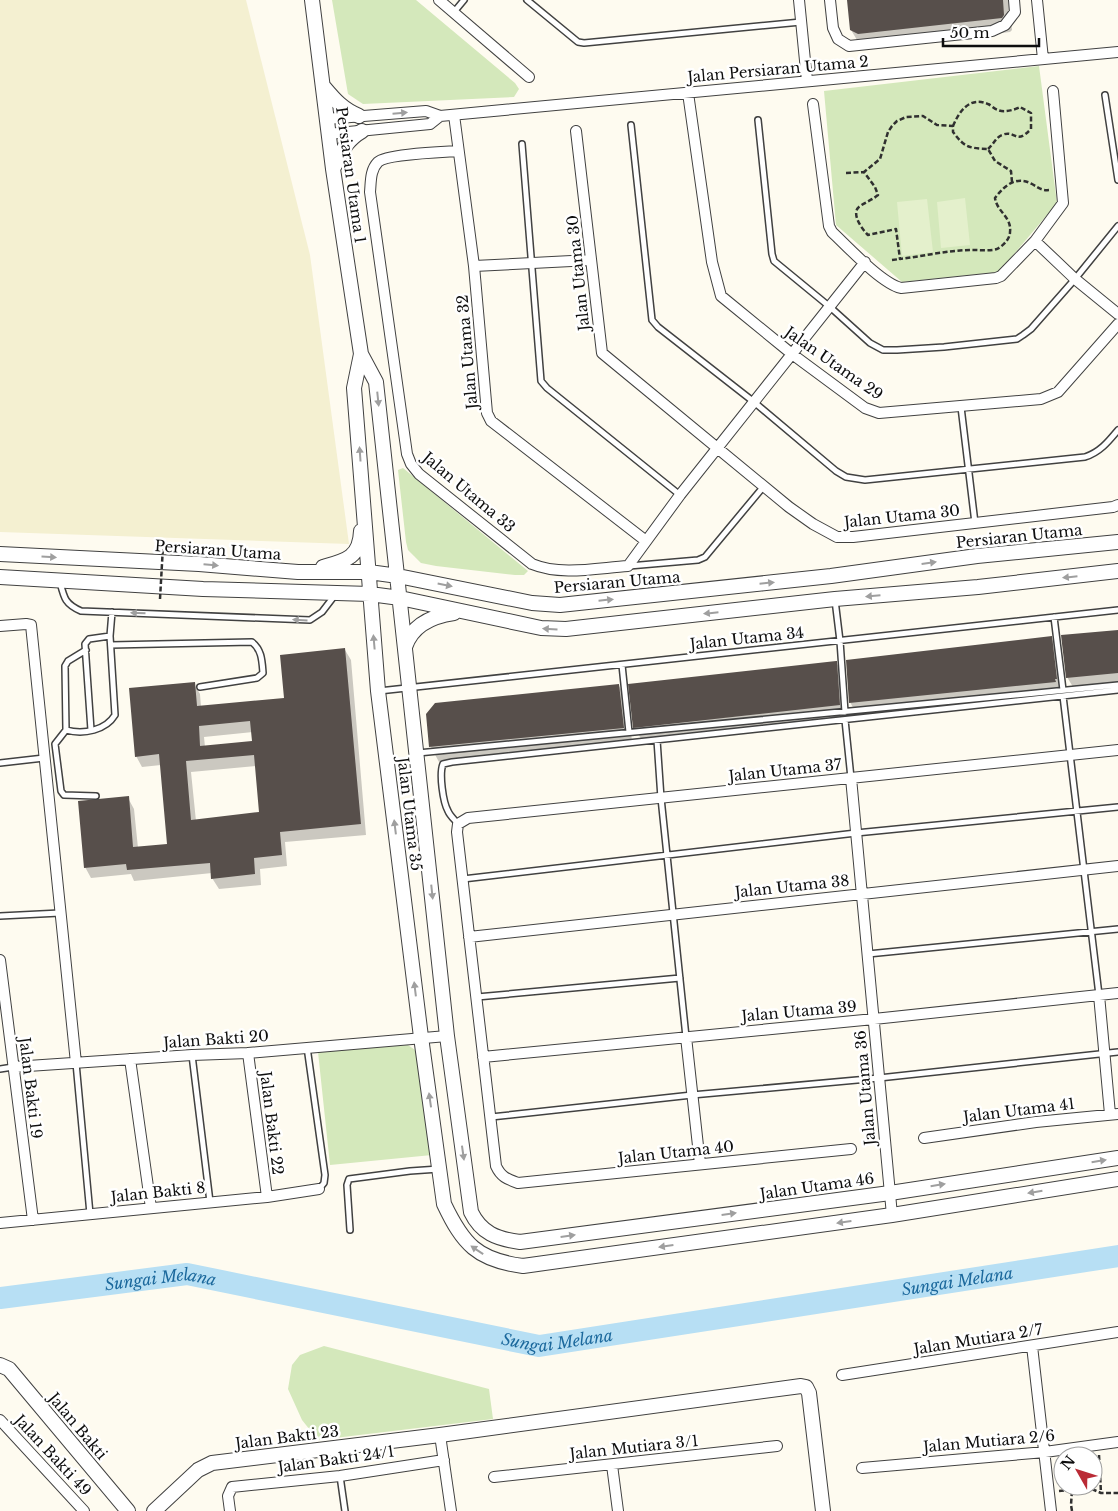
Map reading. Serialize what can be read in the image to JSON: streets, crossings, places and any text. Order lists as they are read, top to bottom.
{
  "streets": {
    "street": [
      "Jalan Persiaran Utama 2",
      "Persiaran Utama 1",
      "Jalan Utama 30",
      "Jalan Utama 32",
      "Jalan Utama 29",
      "Jalan Utama 33",
      "Persiaran Utama",
      "Jalan Utama 37",
      "Jalan Utama 35",
      "Jalan Utama 38",
      "Jalan Utama 39",
      "Jalan Bakti 20",
      "Jalan Bakti 19",
      "Jalan Utama 36",
      "Jalan Utama 41",
      "Jalan Bakti 22",
      "Jalan Utama 40",
      "Jalan Utama 46",
      "Jalan Bakti 8",
      "Jalan Mutiara 2/7",
      "Jalan Bakti",
      "Jalan Bakti 23",
      "Jalan Mutiara 2/6",
      "Jalan Mutiara 3/1",
      "Jalan Bakti 49",
      "Jalan Bakti 24/1"
    ],
    "lane": ["Jalan Utama 34"]
  },
  "crossings": [
    ["Jalan Persiaran Utama 2", "Persiaran Utama 1"],
    ["Jalan Persiaran Utama 2", "Jalan Utama 32"],
    ["Jalan Persiaran Utama 2", "Jalan Utama 29"],
    ["Persiaran Utama 1", "Persiaran Utama"],
    ["Persiaran Utama 1", "Jalan Utama 35"],
    ["Jalan Utama 30", "Jalan Utama 33"],
    ["Jalan Utama 32", "Jalan Utama 33"],
    ["Jalan Utama 34", "Jalan Utama 35"],
    ["Jalan Utama 37", "Jalan Utama 36"],
    ["Jalan Utama 35", "Jalan Bakti 20"],
    ["Jalan Utama 35", "Jalan Utama 36"],
    ["Jalan Utama 35", "Jalan Utama 46"],
    ["Jalan Utama 38", "Jalan Utama 36"],
    ["Jalan Utama 39", "Jalan Utama 36"],
    ["Jalan Bakti 20", "Jalan Bakti 19"],
    ["Jalan Bakti 20", "Jalan Bakti 22"],
    ["Jalan Bakti 19", "Jalan Bakti 8"],
    ["Jalan Utama 36", "Jalan Utama 46"],
    ["Jalan Bakti 22", "Jalan Bakti 8"]
  ],
  "water": ["Sungai Melana"],
  "scale_bar": "50 m",
  "north": "top left"
}
